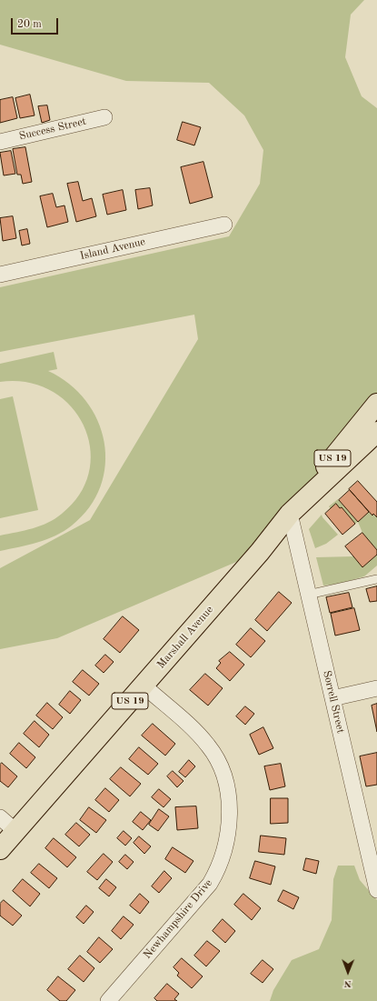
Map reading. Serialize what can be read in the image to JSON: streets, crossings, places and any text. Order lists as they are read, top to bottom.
{
  "streets": {
    "main road": ["US 19", "Marshall Avenue"],
    "street": [
      "Success Street",
      "Island Avenue",
      "Sorrell Street",
      "Newhampshire Drive"
    ]
  },
  "crossings": [
    ["US 19", "Marshall Avenue"],
    ["US 19", "Sorrell Street"],
    ["Marshall Avenue", "Sorrell Street"],
    ["Marshall Avenue", "Newhampshire Drive"]
  ],
  "scale_bar": "20 m",
  "north": "bottom"
}
